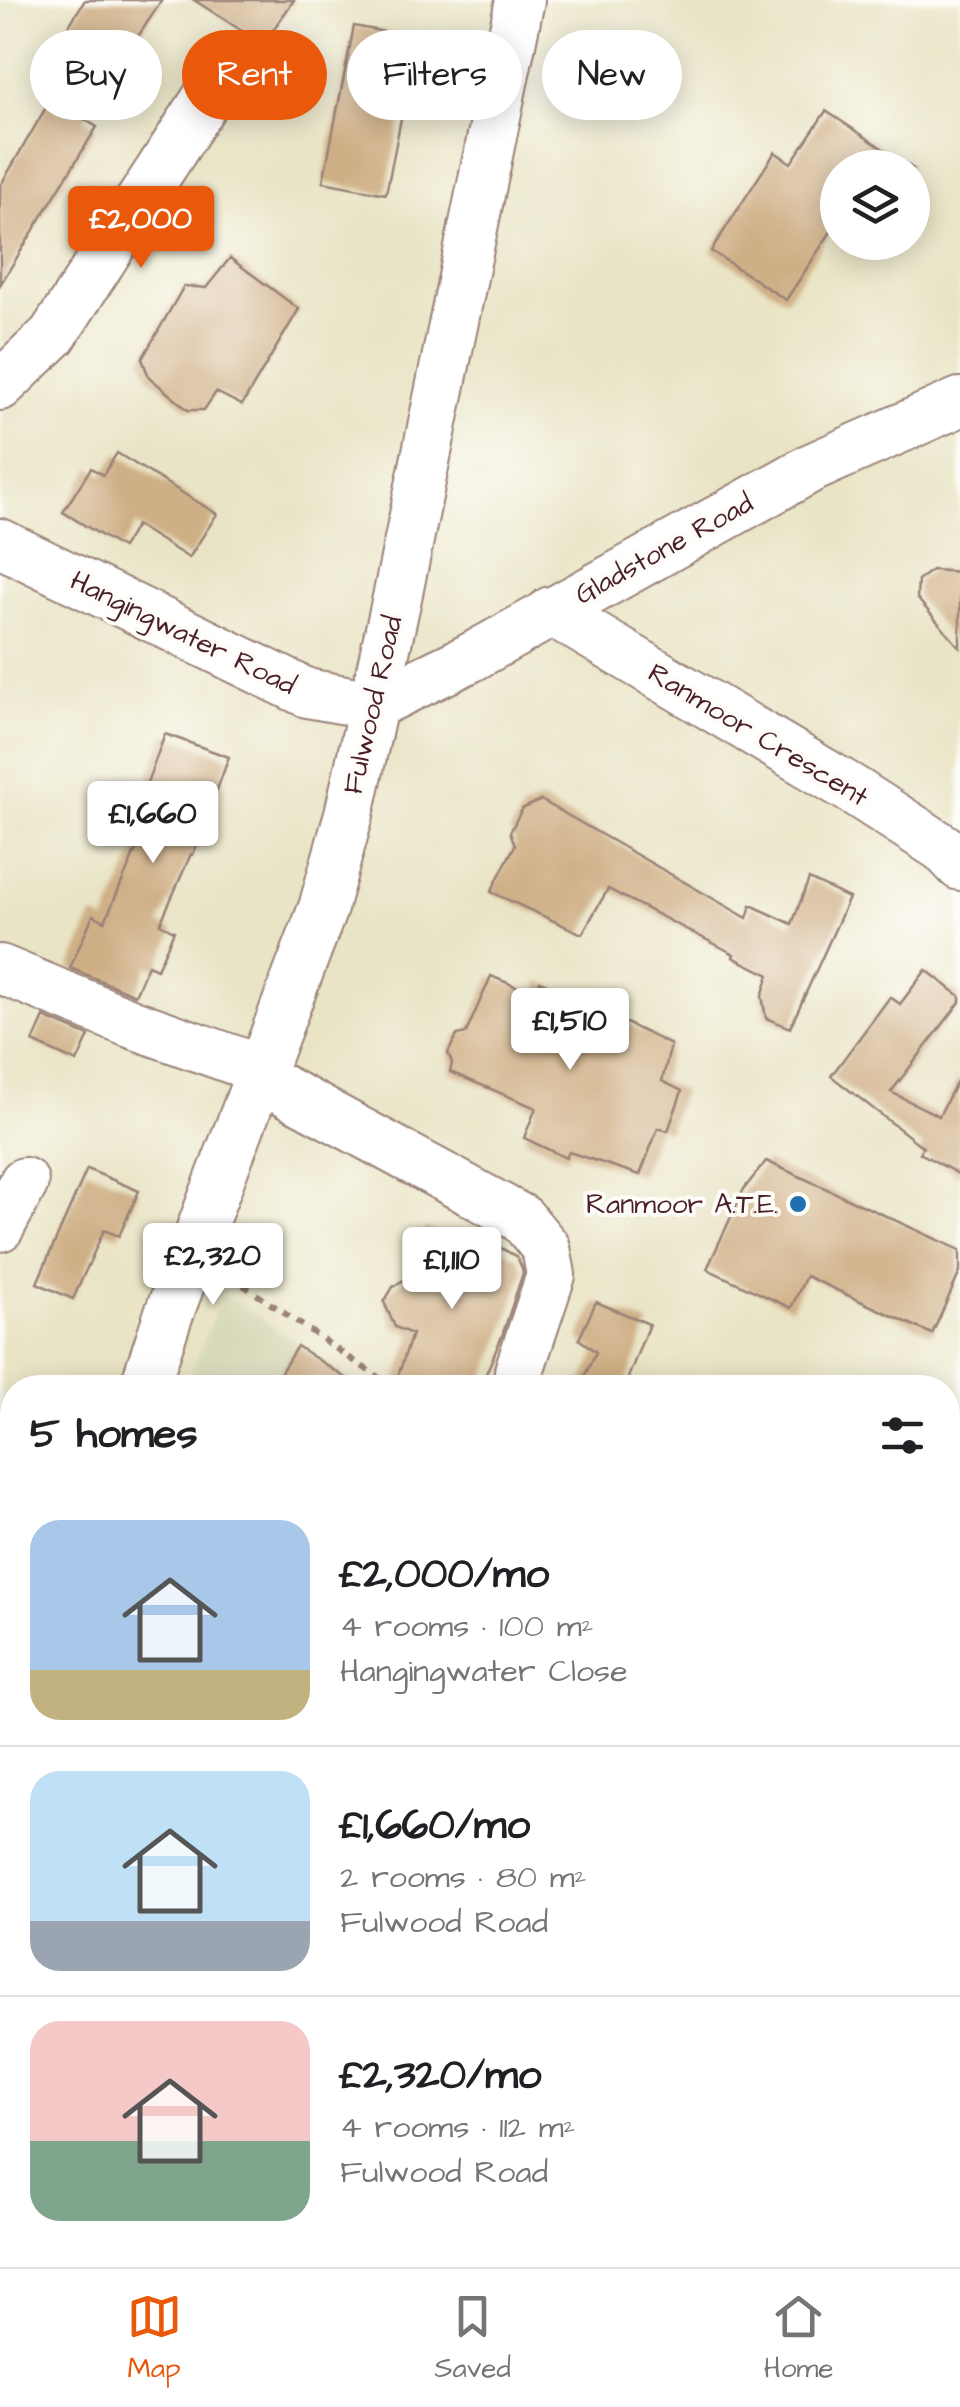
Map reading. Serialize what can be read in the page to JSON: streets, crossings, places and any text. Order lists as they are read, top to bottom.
{
  "streets": {
    "street": [
      "Gladstone Road",
      "Hangingwater Road",
      "Fulwood Road",
      "Ranmoor Crescent"
    ]
  },
  "crossings": [
    ["Gladstone Road", "Hangingwater Road"],
    ["Gladstone Road", "Fulwood Road"],
    ["Gladstone Road", "Ranmoor Crescent"],
    ["Hangingwater Road", "Fulwood Road"]
  ],
  "places": ["Ranmoor A.T.E."],
  "page": {
    "chip": [
      "Buy",
      "Rent",
      "Filters",
      "New"
    ],
    "price": [
      "£2,000",
      "£1,660",
      "£1,510",
      "£2,320",
      "£1,110"
    ],
    "heading": "5 homes",
    "list": [
      {
        "name": "£2,000/mo",
        "note": "4 rooms · 100 m² · Hangingwater Close"
      },
      {
        "name": "£1,660/mo",
        "note": "2 rooms · 80 m² · Fulwood Road"
      },
      {
        "name": "£2,320/mo",
        "note": "4 rooms · 112 m² · Fulwood Road"
      }
    ],
    "tabs": ["Map", "Saved", "Home"]
  }
}
